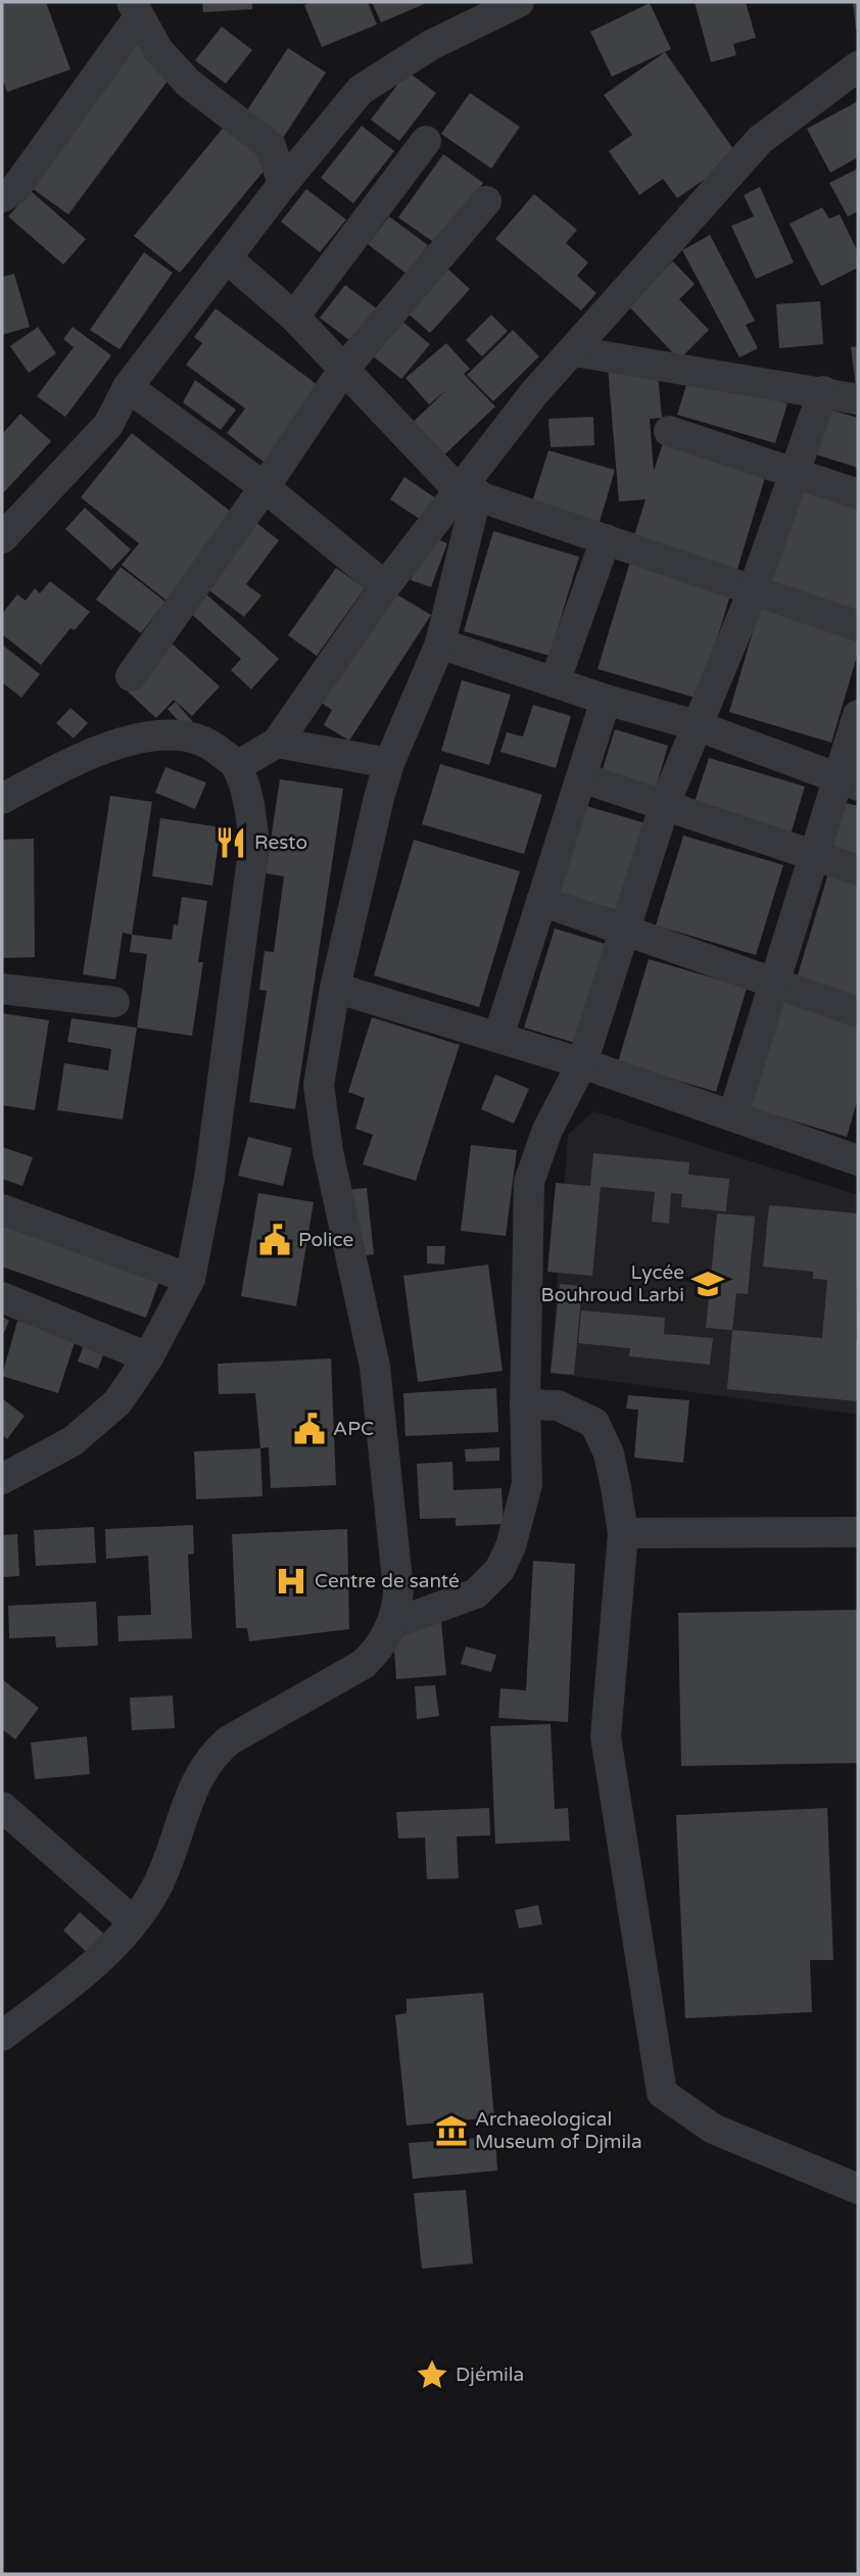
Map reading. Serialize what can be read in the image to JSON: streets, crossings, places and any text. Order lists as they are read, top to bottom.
{
  "places": {
    "restaurant": ["Resto"],
    "public building": ["Police", "APC"],
    "school or university": ["Lycée Bouhroud Larbi"],
    "hospital": ["Centre de santé"],
    "museum": ["Archaeological Museum of Djmila"],
    "place": ["Djémila"]
  }
}
